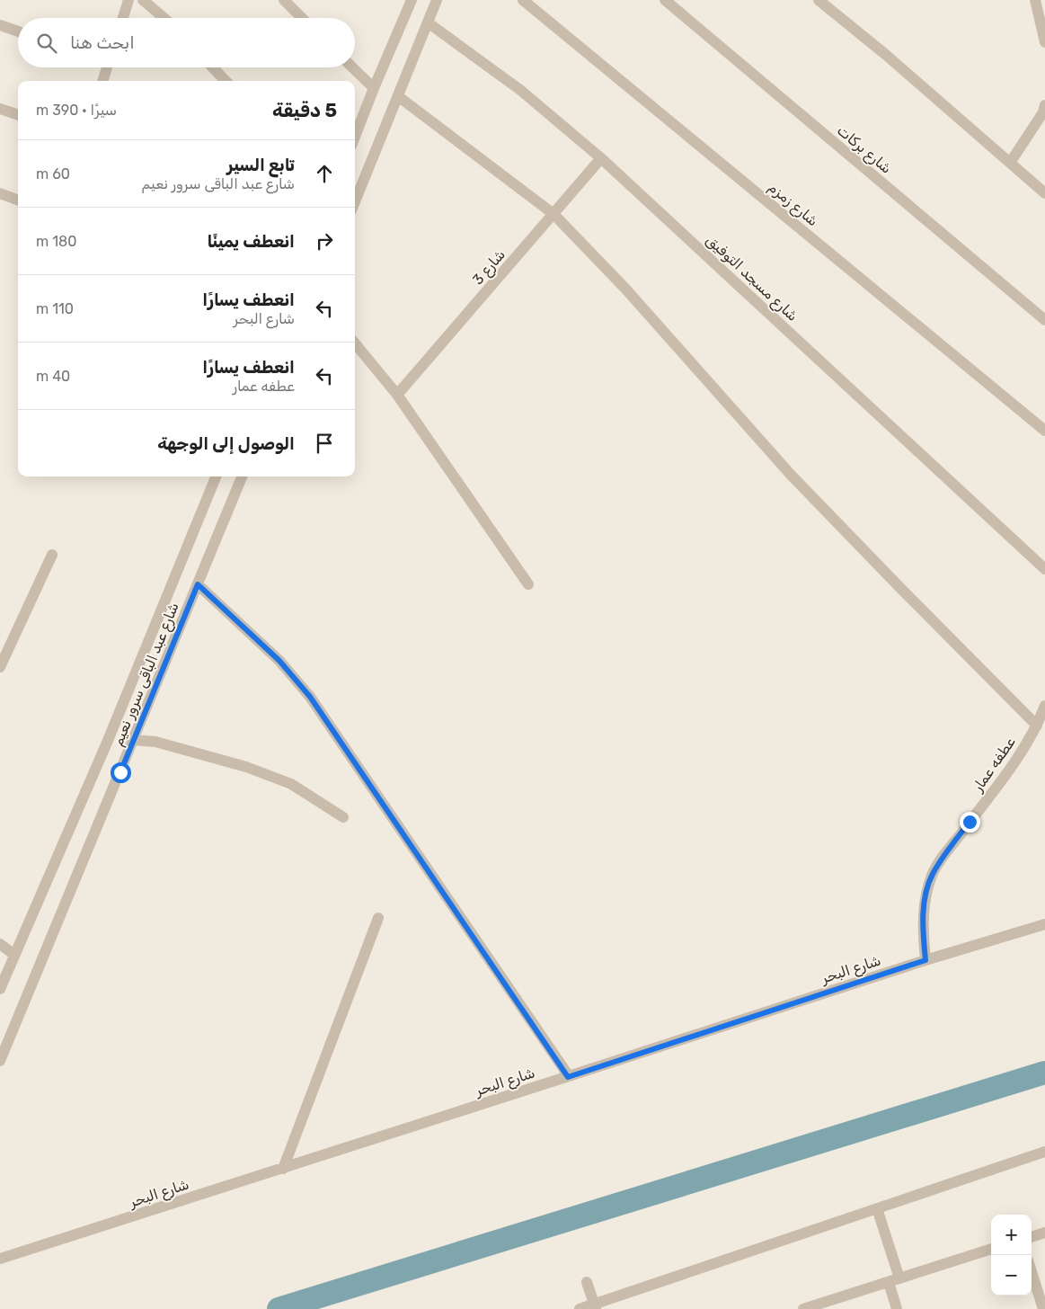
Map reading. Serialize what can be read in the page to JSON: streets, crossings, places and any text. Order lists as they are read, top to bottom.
{
  "streets": {
    "street": [
      "شارع بركات",
      "شارع زمزم",
      "شارع 3",
      "شارع مسجد التوفيق",
      "شارع عبد الباقى سرور نعيم",
      "عطفه عمار",
      "شارع البحر"
    ]
  },
  "crossings": [
    ["شارع 3", "شارع مسجد التوفيق"],
    ["عطفه عمار", "شارع البحر"]
  ],
  "page": {
    "search": "ابحث هنا",
    "heading": ["5 دقيقة", "سيرًا · 390 m"],
    "list": [
      ["تابع السير", "شارع عبد الباقى سرور نعيم", "60 m"],
      ["انعطف يمينًا", "180 m"],
      ["انعطف يسارًا", "شارع البحر", "110 m"],
      ["انعطف يسارًا", "عطفه عمار", "40 m"],
      "الوصول إلى الوجهة"
    ],
    "map_buttons": ["+", "−"]
  }
}
